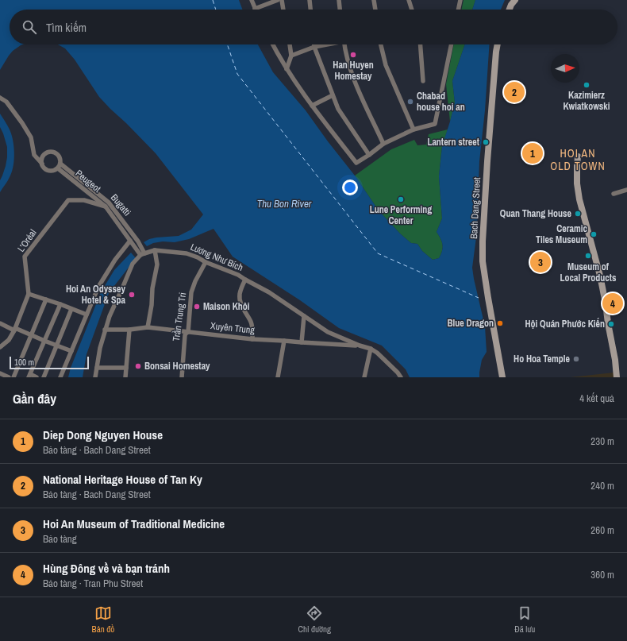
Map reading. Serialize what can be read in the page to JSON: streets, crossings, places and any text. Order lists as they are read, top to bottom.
{
  "streets": {
    "street": [
      "Peugeot",
      "Bugatti",
      "Bach Dang Street",
      "L’Oréal",
      "Lương Như Bích",
      "Trần Trung Tri",
      "Xuyên Trung"
    ]
  },
  "crossings": [
    ["Peugeot", "Bugatti"],
    ["Peugeot", "L’Oréal"],
    ["Peugeot", "Lương Như Bích"],
    ["Bugatti", "Lương Như Bích"],
    ["Lương Như Bích", "Trần Trung Tri"],
    ["Lương Như Bích", "Xuyên Trung"],
    ["Trần Trung Tri", "Xuyên Trung"]
  ],
  "districts": ["HOI AN OLD TOWN"],
  "water": ["Thu Bon River"],
  "places": [
    "Han Huyen Homestay",
    "Kazimierz Kwiatkowski",
    "Chabad house hoi an",
    "Lantern street",
    "Lune Performing Center",
    "Quan Thang House",
    "Ceramic Tiles Museum",
    "Museum of Local Products",
    "Hoi An Odyssey Hotel & Spa",
    "Maison Khôi",
    "Blue Dragon",
    "Hội Quán Phước Kiến",
    "Ho Hoa Temple",
    "Bonsai Homestay"
  ],
  "scale_bar": "100 m",
  "north": "right",
  "page": {
    "search": "Tìm kiếm",
    "pins": [
      "2",
      "1",
      "3",
      "4"
    ],
    "scale": "100 m",
    "heading": ["Gần đây", "4 kết quả"],
    "list": [
      {
        "mark": "1",
        "name": "Diep Dong Nguyen House",
        "note": "Bảo tàng · Bach Dang Street",
        "value": "230 m"
      },
      {
        "mark": "2",
        "name": "National Heritage House of Tan Ky",
        "note": "Bảo tàng · Bach Dang Street",
        "value": "240 m"
      },
      {
        "mark": "3",
        "name": "Hoi An Museum of Traditional Medicine",
        "note": "Bảo tàng",
        "value": "260 m"
      },
      {
        "mark": "4",
        "name": "Hùng Đông về và bạn tránh",
        "note": "Bảo tàng · Tran Phu Street",
        "value": "360 m"
      }
    ],
    "nav": ["Bản đồ", "Chỉ đường", "Đã lưu"]
  }
}
